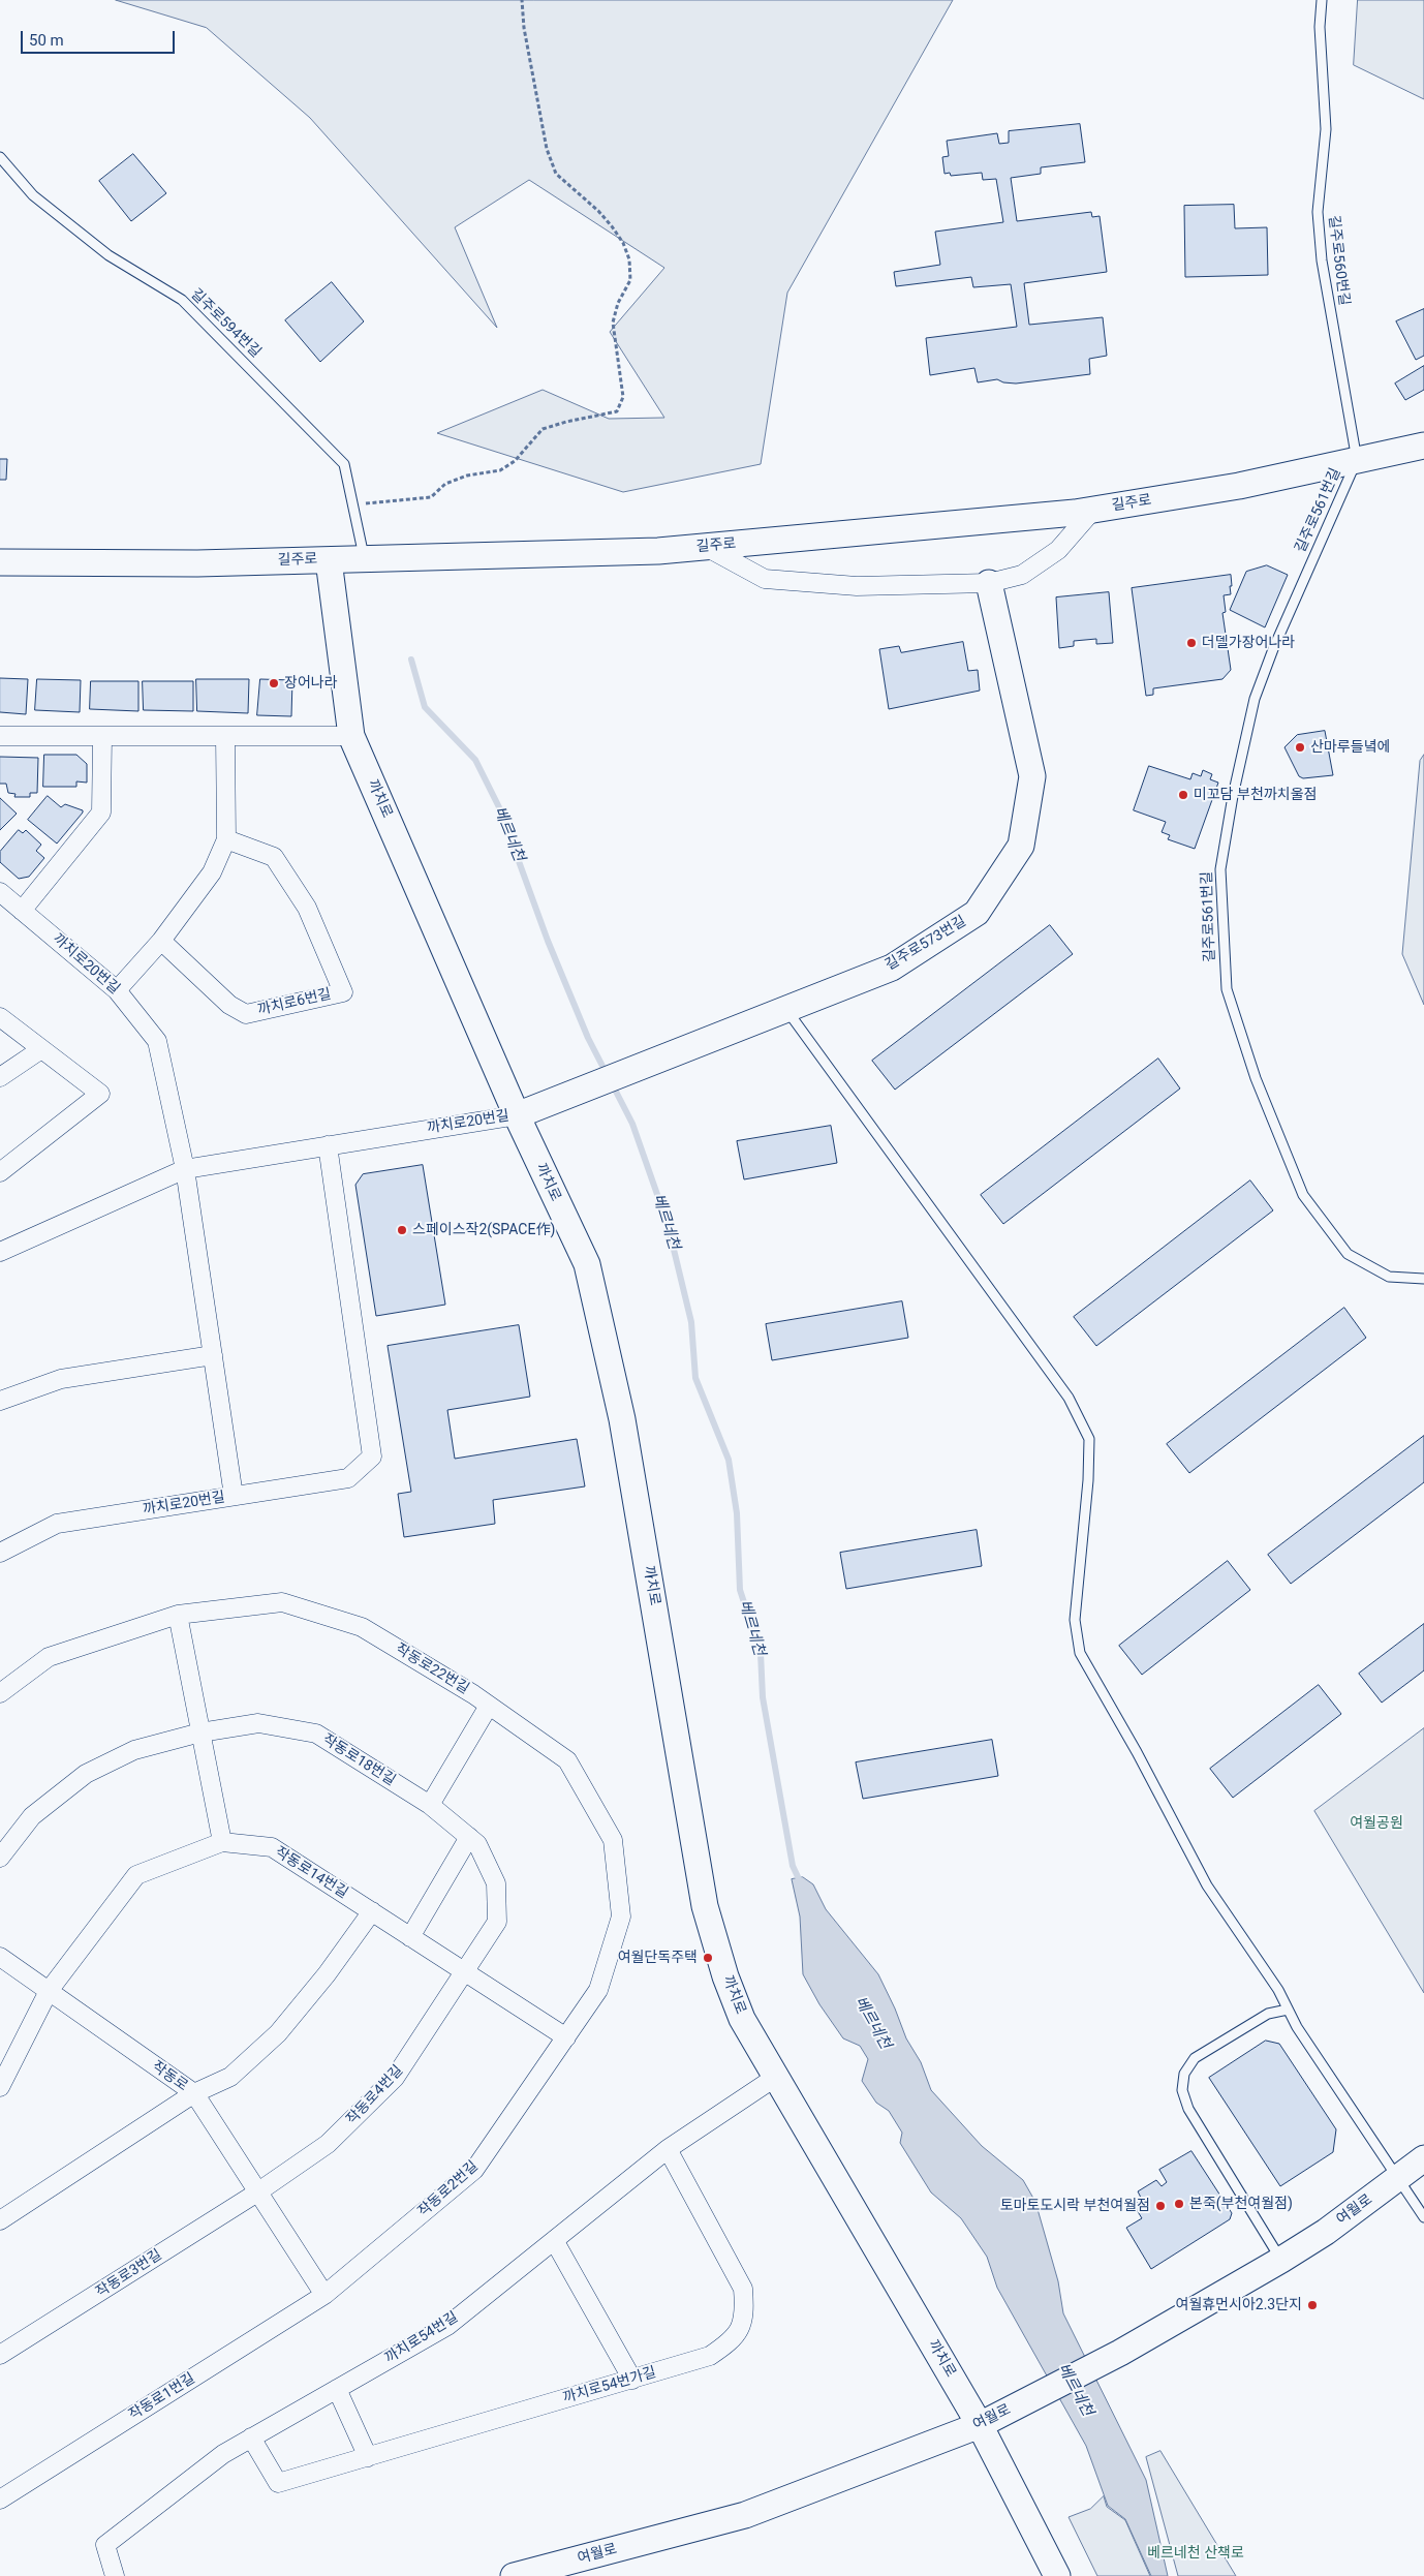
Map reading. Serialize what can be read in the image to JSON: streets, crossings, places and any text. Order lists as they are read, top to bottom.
{
  "streets": {
    "street": [
      "길주로",
      "까치로",
      "길주로573번길",
      "까치로20번길",
      "까치로6번길",
      "작동로22번길",
      "작동로18번길",
      "작동로14번길",
      "작동로",
      "작동로4번길",
      "작동로2번길",
      "여월로",
      "작동로3번길",
      "까치로54번길",
      "까치로54번가길",
      "작동로1번길"
    ],
    "lane": ["길주로560번길", "길주로594번길", "길주로561번길"]
  },
  "crossings": [
    ["길주로560번길", "길주로"],
    ["길주로560번길", "길주로561번길"],
    ["길주로594번길", "길주로"],
    ["길주로", "길주로561번길"],
    ["길주로", "까치로"],
    ["까치로", "길주로573번길"],
    ["까치로", "까치로20번길"],
    ["까치로", "여월로"],
    ["까치로", "까치로54번길"],
    ["길주로573번길", "까치로20번길"],
    ["작동로22번길", "작동로14번길"],
    ["작동로22번길", "작동로2번길"],
    ["작동로18번길", "작동로14번길"],
    ["작동로18번길", "작동로4번길"],
    ["작동로14번길", "작동로"],
    ["작동로14번길", "작동로4번길"],
    ["작동로14번길", "작동로2번길"],
    ["작동로", "작동로4번길"],
    ["작동로", "작동로2번길"],
    ["작동로", "작동로3번길"],
    ["작동로", "작동로1번길"],
    ["작동로4번길", "작동로3번길"],
    ["작동로2번길", "작동로1번길"],
    ["까치로54번길", "까치로54번가길"]
  ],
  "water": ["베르네천"],
  "parks": ["여월공원", "베르네천 산책로"],
  "places": [
    "더델가장어나라",
    "장어나라",
    "산마루들녘에",
    "미꼬담 부천까치울점",
    "스페이스작2(SPACE作)",
    "여월단독주택",
    "본죽(부천여월점)",
    "토마토도시락 부천여월점",
    "여월휴먼시아2.3단지"
  ],
  "scale_bar": "50 m"
}
